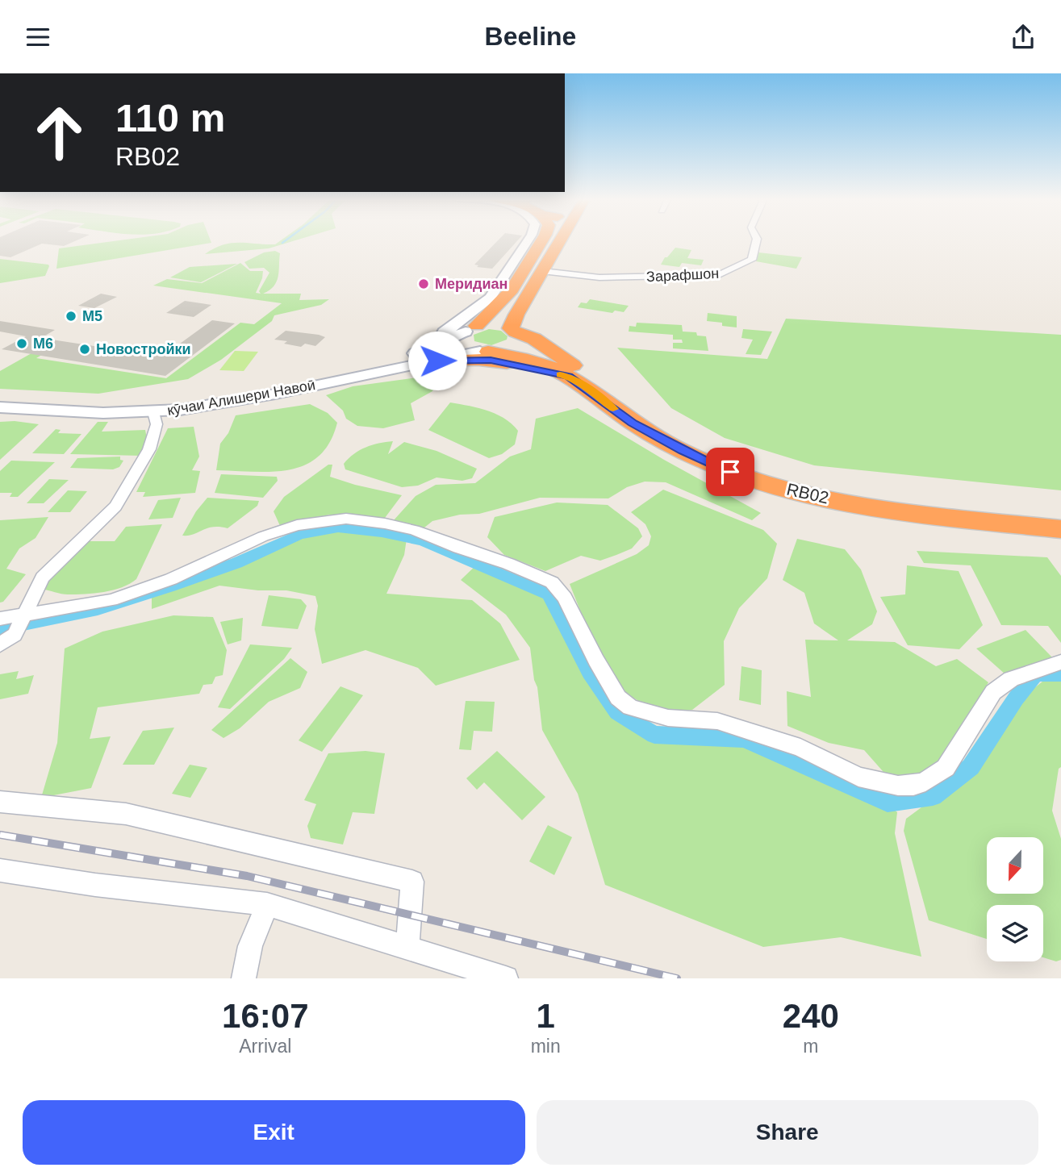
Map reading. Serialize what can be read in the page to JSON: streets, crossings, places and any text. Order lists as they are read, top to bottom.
{
  "streets": {
    "highway": ["RB02"],
    "street": ["Зарафшон", "кӯчаи Алишери Навоӣ"]
  },
  "places": [
    "Меридиан",
    "М5",
    "М6",
    "Новостройки"
  ],
  "north": "bottom",
  "page": {
    "header": "Beeline",
    "turn": ["110 m", "RB02"],
    "eta": [
      "16:07",
      "Arrival",
      "1",
      "min",
      "240",
      "m"
    ],
    "buttons": ["Exit", "Share"]
  }
}
